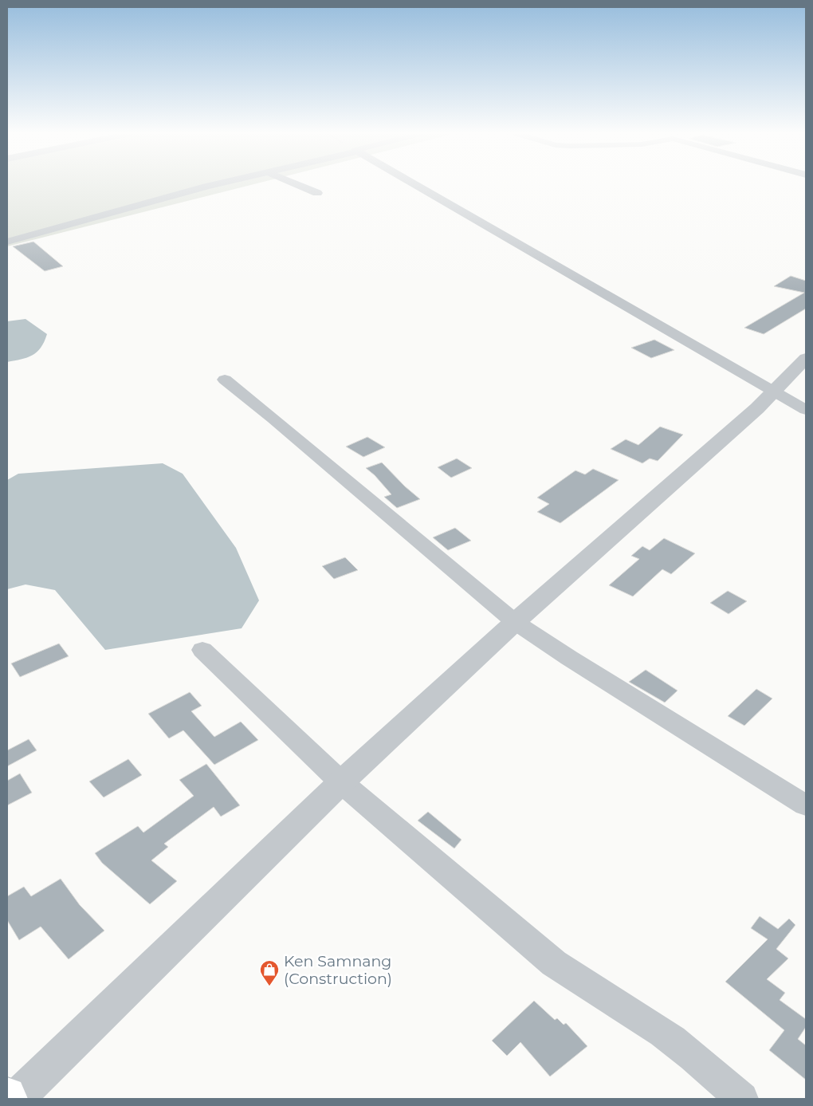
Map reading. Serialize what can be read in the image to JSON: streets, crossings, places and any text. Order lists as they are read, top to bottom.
{
  "places": {
    "shop": ["Ken Samnang (Construction)"]
  }
}
